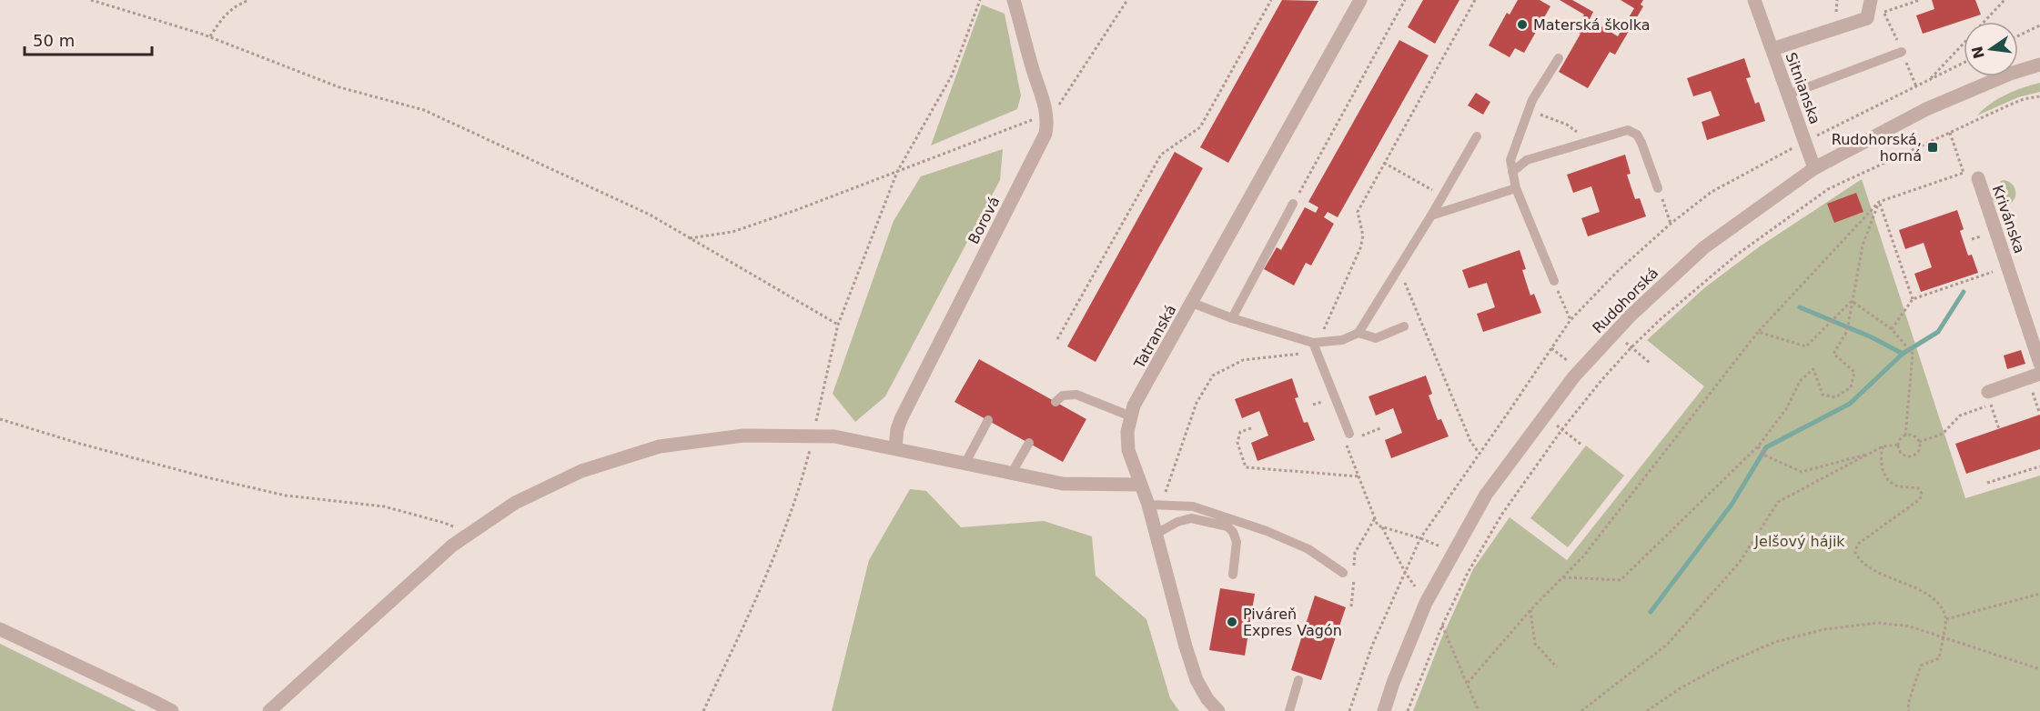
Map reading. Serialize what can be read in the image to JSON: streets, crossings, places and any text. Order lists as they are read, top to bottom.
{
  "streets": {
    "street": [
      "Sitnianska",
      "Krivánska",
      "Borová",
      "Rudohorská",
      "Tatranská"
    ]
  },
  "crossings": [
    ["Sitnianska", "Rudohorská"]
  ],
  "parks": ["Jelšový hájik"],
  "places": {
    "other": ["Materská školka", "Piváreň Expres Vagón"],
    "transit": ["Rudohorská, horná"]
  },
  "scale_bar": "50 m",
  "north": "left"
}
